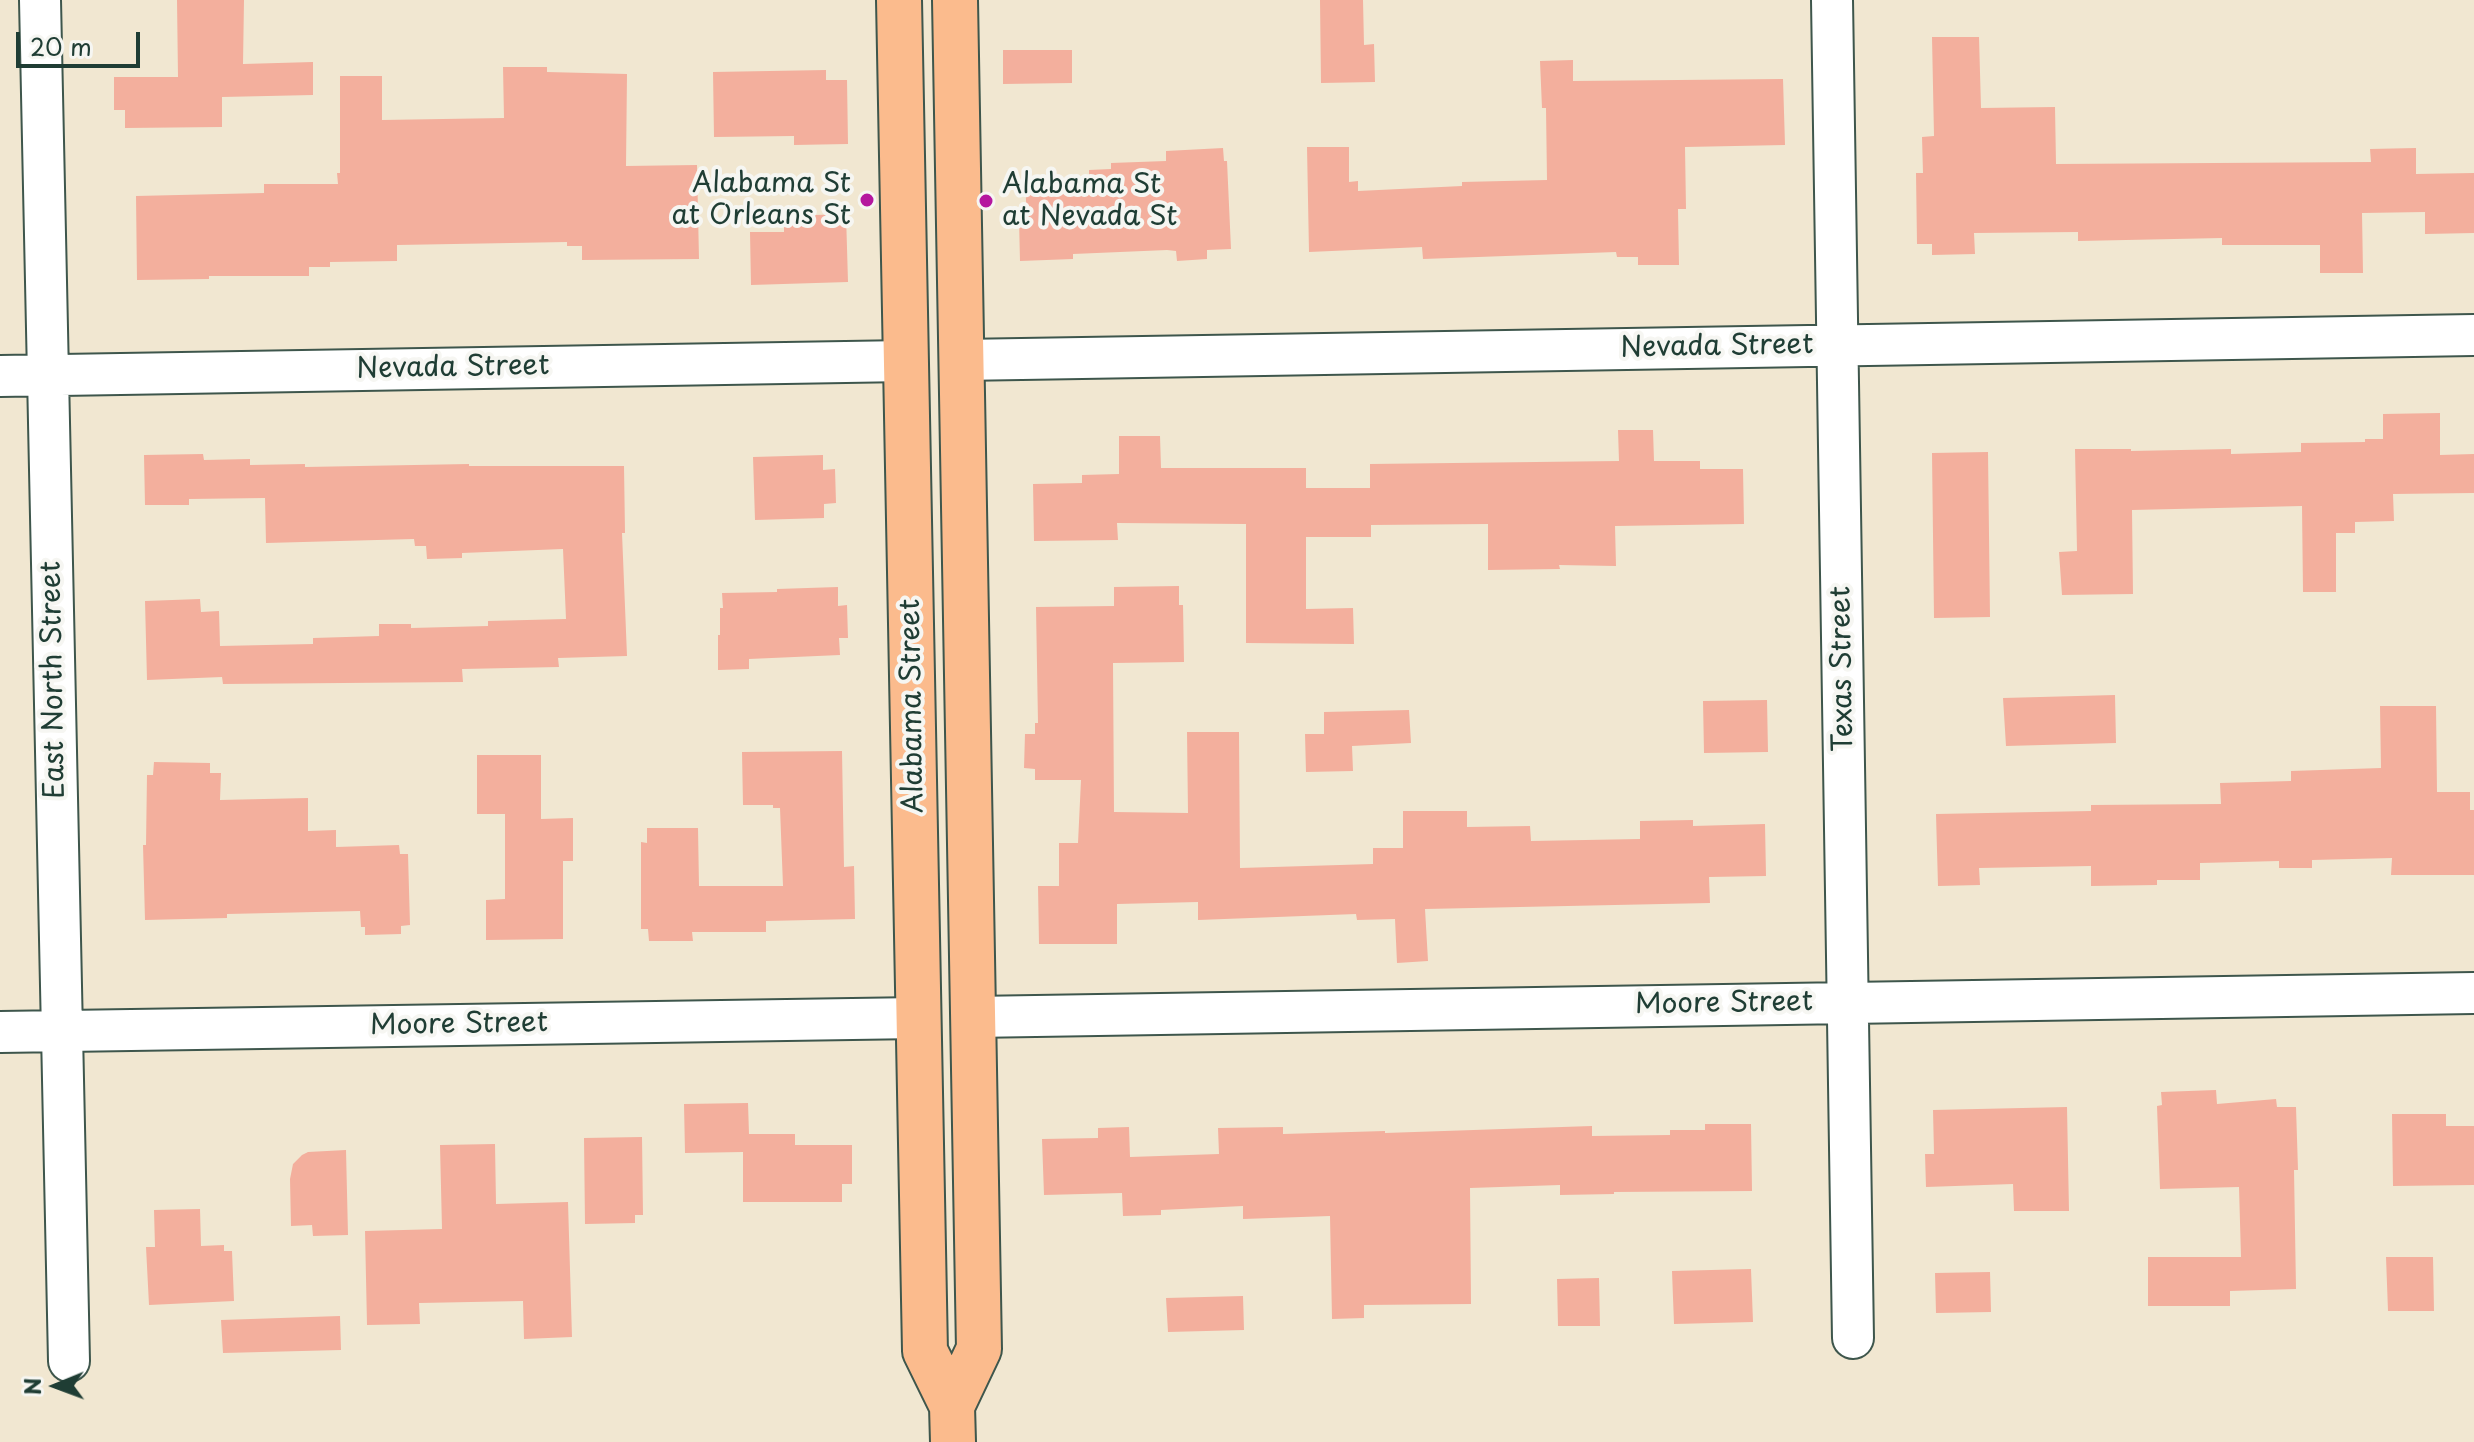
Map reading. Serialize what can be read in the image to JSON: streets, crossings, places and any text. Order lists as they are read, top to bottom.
{
  "streets": {
    "main road": ["Alabama Street"],
    "street": [
      "Nevada Street",
      "Texas Street",
      "East North Street",
      "Moore Street"
    ]
  },
  "crossings": [
    ["Nevada Street", "Texas Street"],
    ["Nevada Street", "East North Street"],
    ["Nevada Street", "Alabama Street"],
    ["Texas Street", "Moore Street"],
    ["East North Street", "Moore Street"],
    ["Alabama Street", "Moore Street"]
  ],
  "places": ["Alabama St at Orleans St", "Alabama St at Nevada St"],
  "scale_bar": "20 m",
  "north": "left"
}
